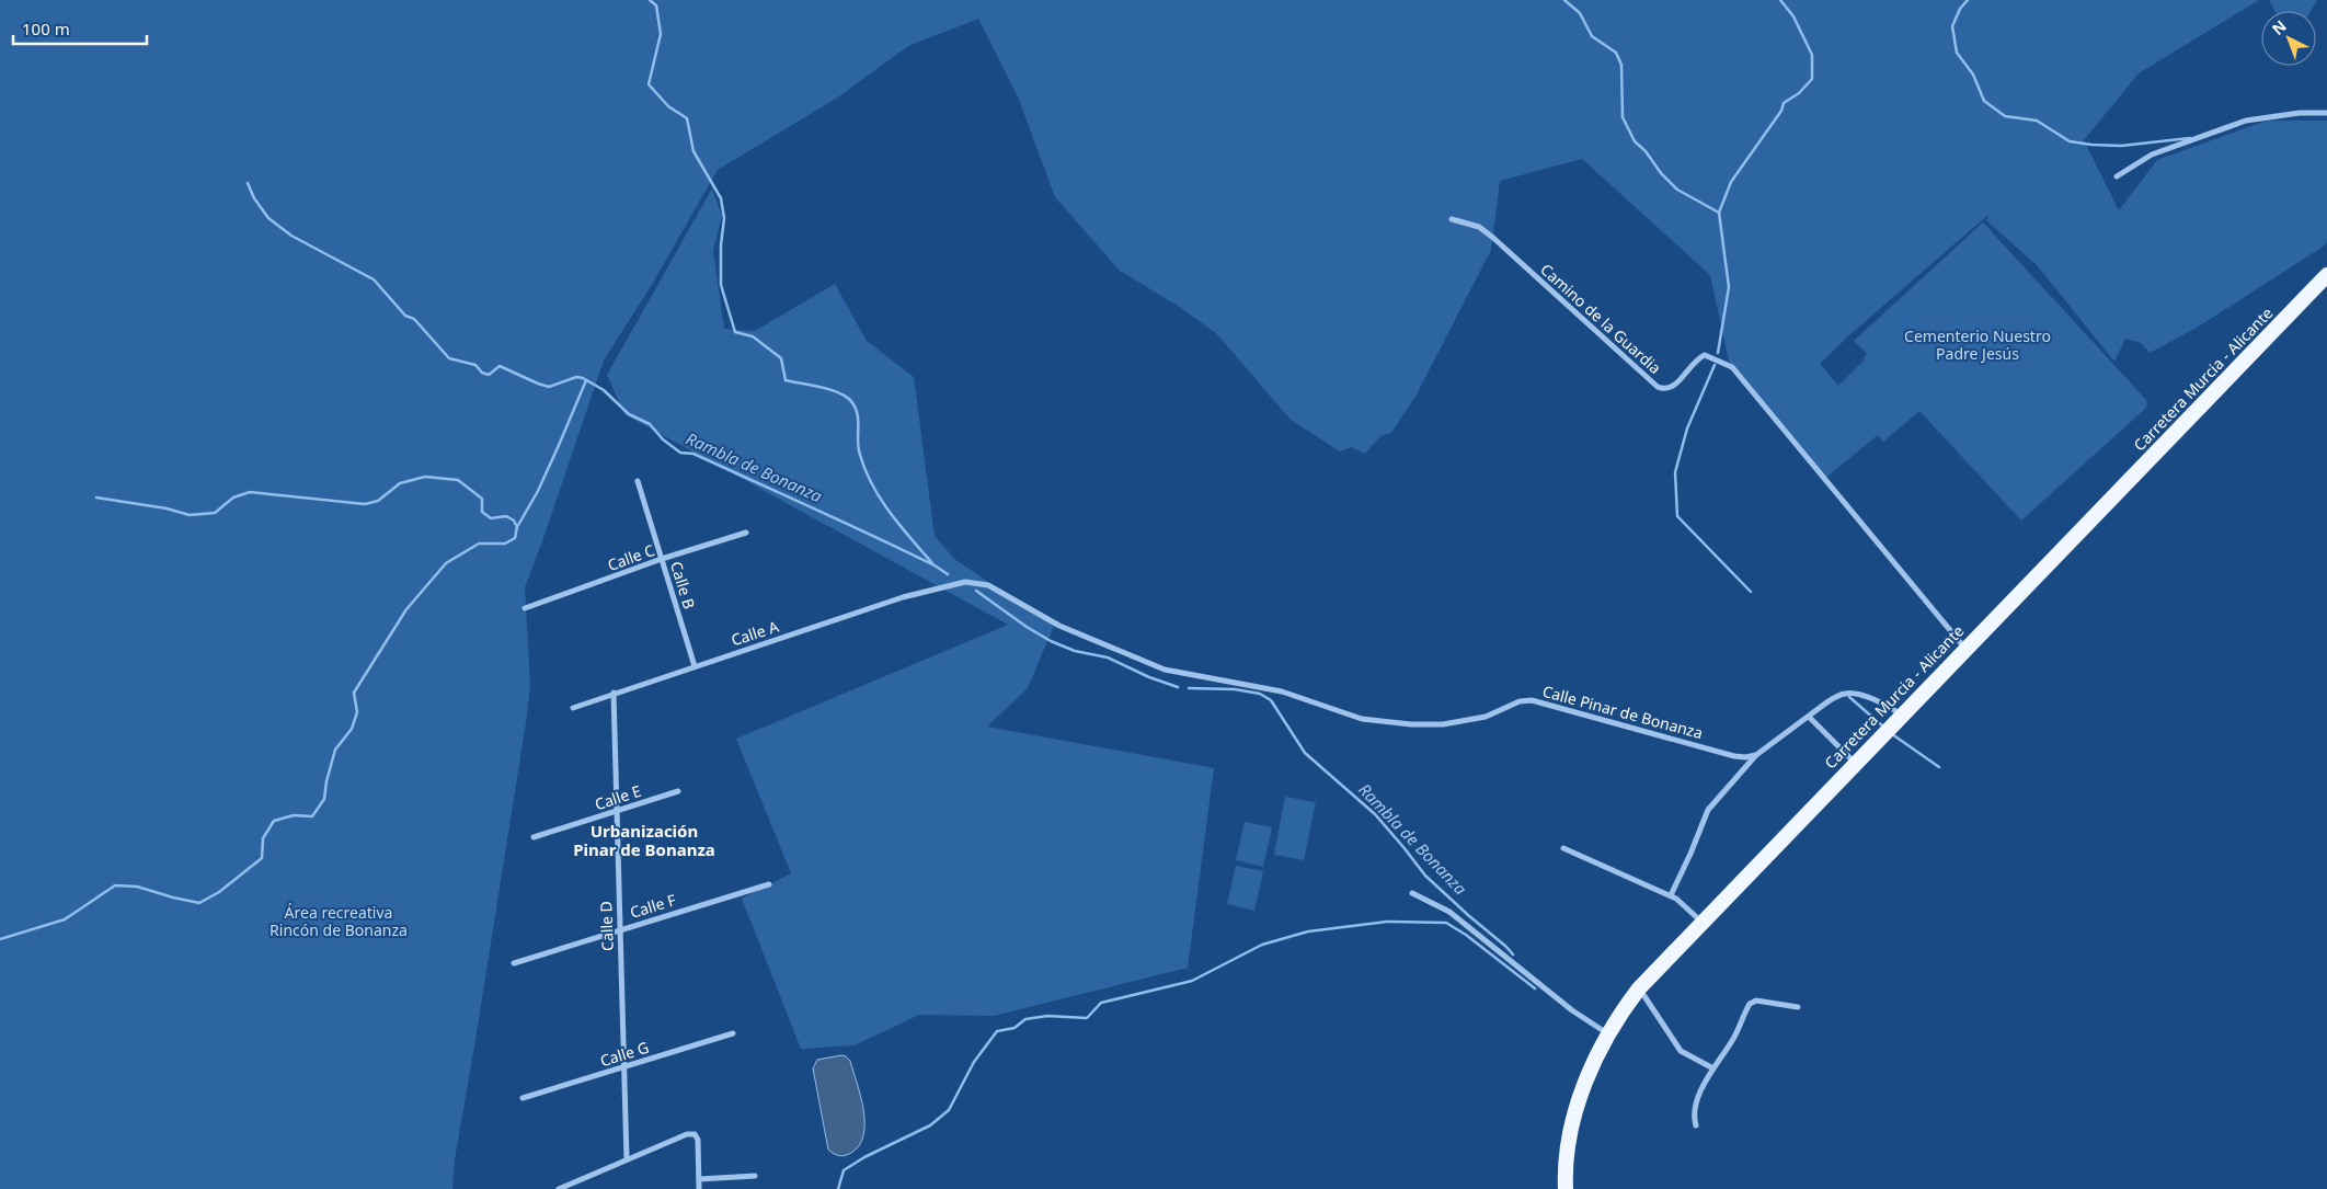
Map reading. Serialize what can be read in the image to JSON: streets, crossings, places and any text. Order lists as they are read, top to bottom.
{
  "streets": {
    "highway": ["Carretera Murcia - Alicante"],
    "street": [
      "Camino de la Guardia",
      "Calle C",
      "Calle B",
      "Calle A",
      "Calle Pinar de Bonanza",
      "Calle E",
      "Calle F",
      "Calle D",
      "Calle G"
    ]
  },
  "crossings": [
    ["Camino de la Guardia", "Carretera Murcia - Alicante"],
    ["Calle C", "Calle B"],
    ["Calle B", "Calle A"],
    ["Calle A", "Calle Pinar de Bonanza"],
    ["Calle A", "Calle D"],
    ["Calle E", "Calle D"],
    ["Calle F", "Calle D"],
    ["Calle D", "Calle G"]
  ],
  "districts": ["Urbanización Pinar de Bonanza"],
  "water": ["Rambla de Bonanza"],
  "parks": ["Cementerio Nuestro Padre Jesús", "Área recreativa Rincón de Bonanza"],
  "scale_bar": "100 m",
  "north": "top left"
}
